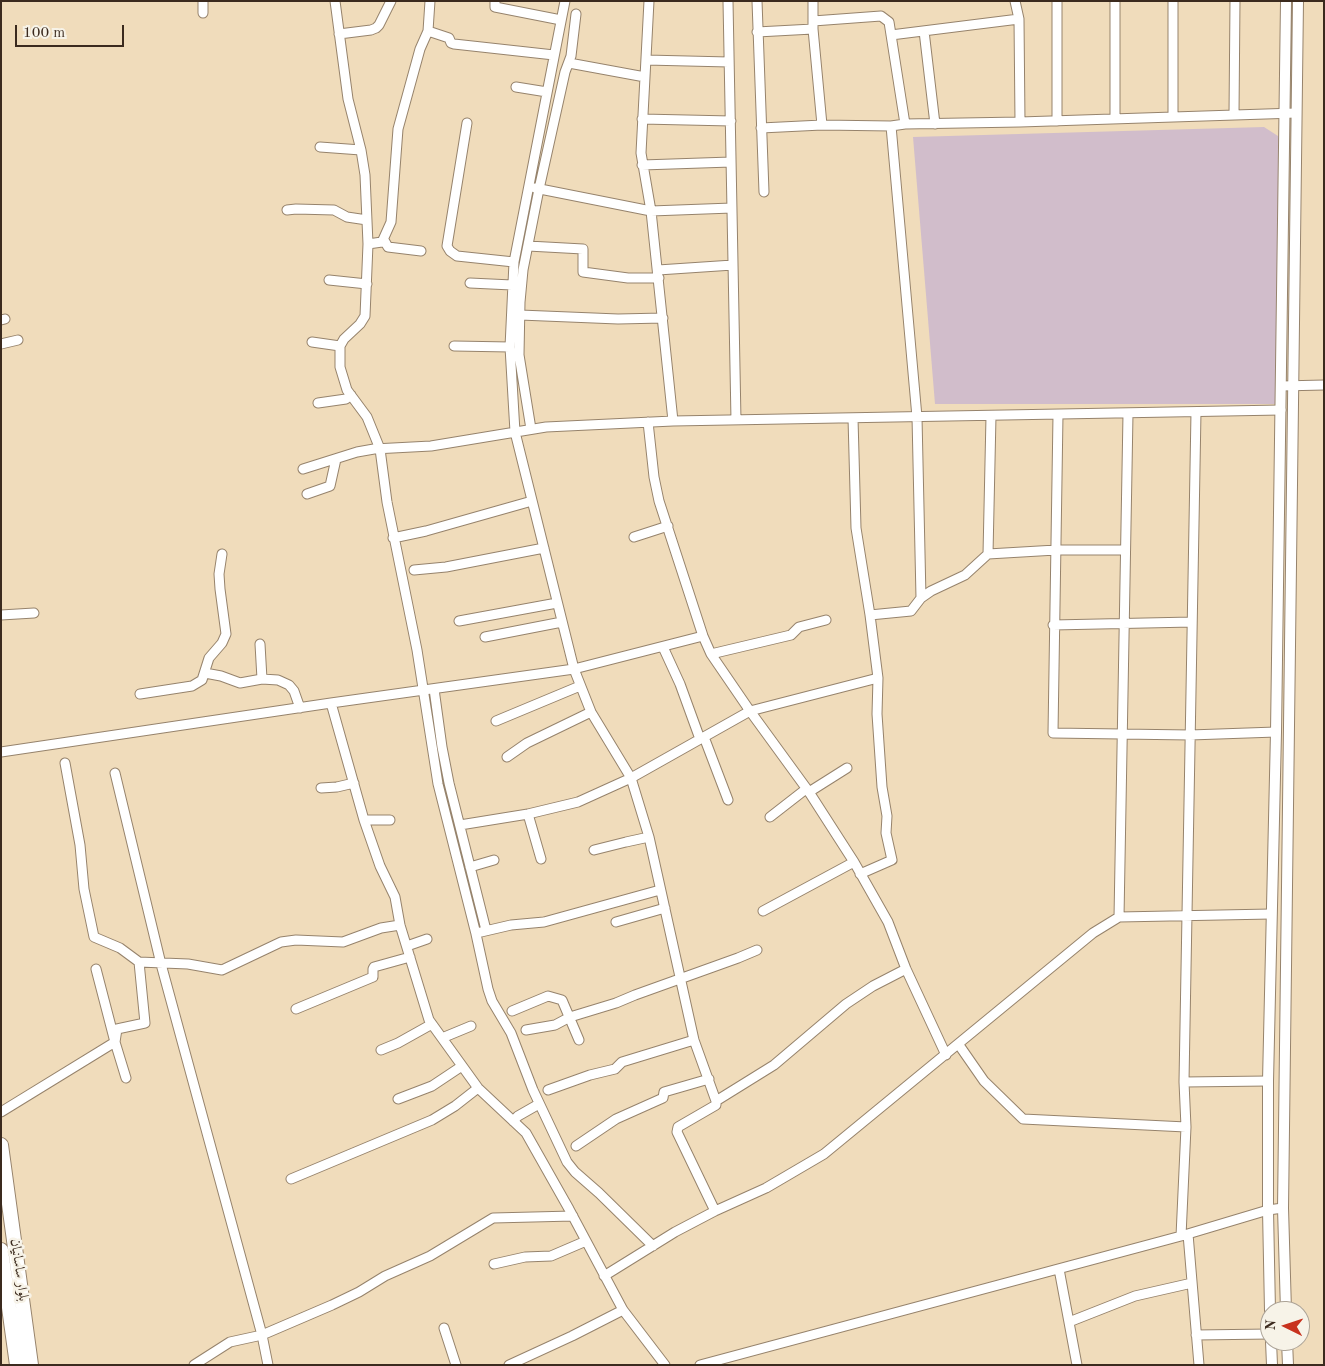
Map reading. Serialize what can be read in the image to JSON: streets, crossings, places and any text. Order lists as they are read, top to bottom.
{
  "streets": {
    "highway": ["بلوار ساسانیان"]
  },
  "scale_bar": "100 m",
  "north": "left"
}
